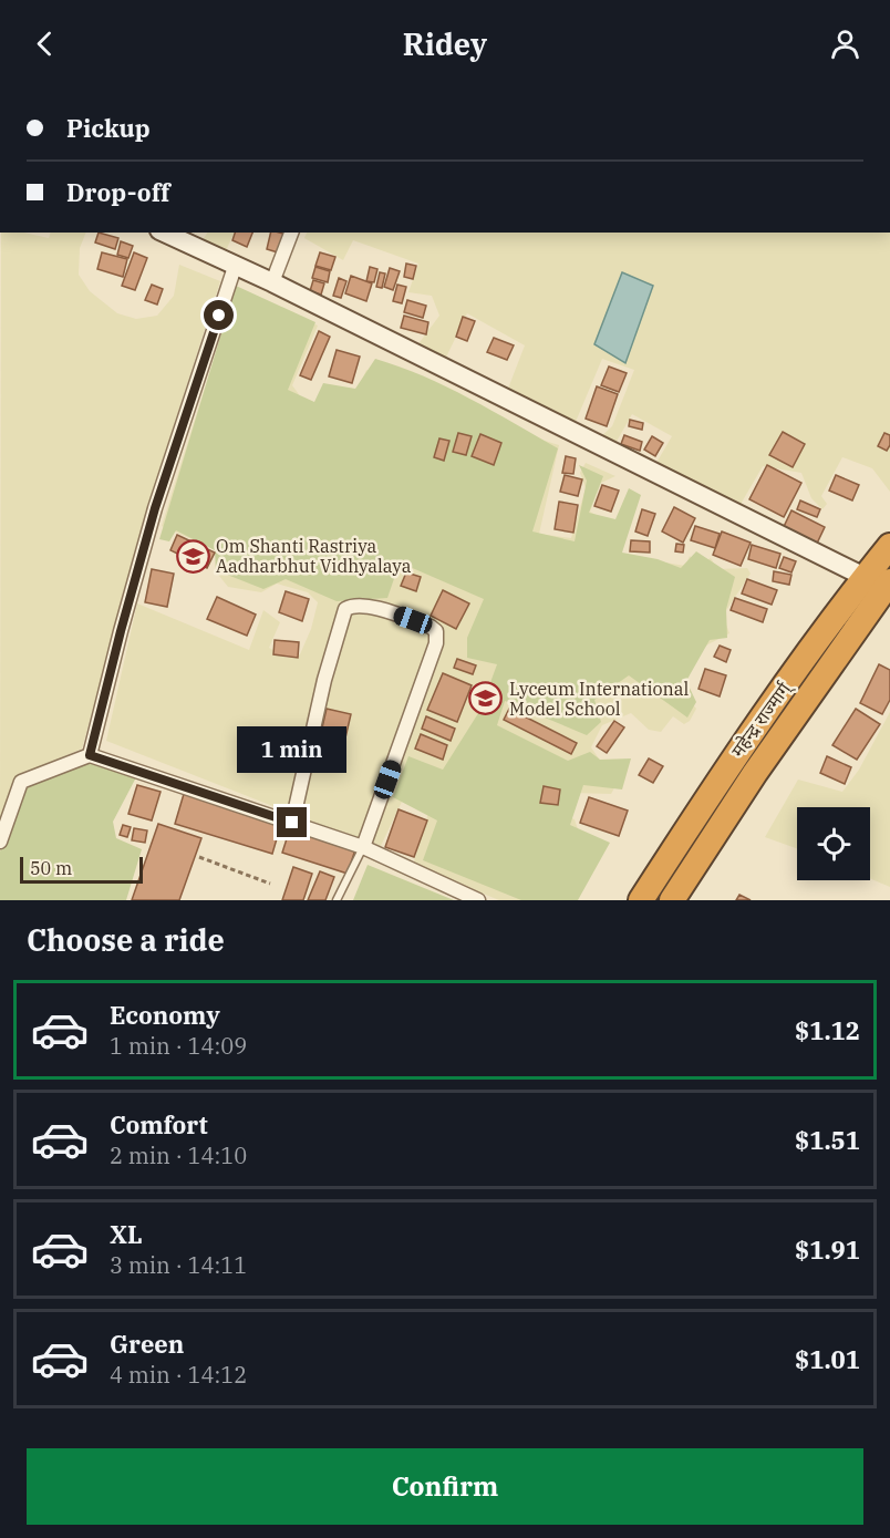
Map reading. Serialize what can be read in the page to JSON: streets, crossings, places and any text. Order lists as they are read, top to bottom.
{
  "streets": {
    "highway": ["महेन्द्र राज्मार्ग्"]
  },
  "places": {
    "school or university": ["Om Shanti Rastriya Aadharbhut Vidhyalaya", "Lyceum International Model School"]
  },
  "scale_bar": "50 m",
  "page": {
    "header": "Ridey",
    "banner": ["Pickup", "Drop-off"],
    "bubble": "1 min",
    "scale": "50 m",
    "heading": "Choose a ride",
    "list": [
      {
        "name": "Economy",
        "note": "1 min · 14:09",
        "value": "$1.12"
      },
      {
        "name": "Comfort",
        "note": "2 min · 14:10",
        "value": "$1.51"
      },
      {
        "name": "XL",
        "note": "3 min · 14:11",
        "value": "$1.91"
      },
      {
        "name": "Green",
        "note": "4 min · 14:12",
        "value": "$1.01"
      }
    ],
    "buttons": "Confirm"
  }
}
